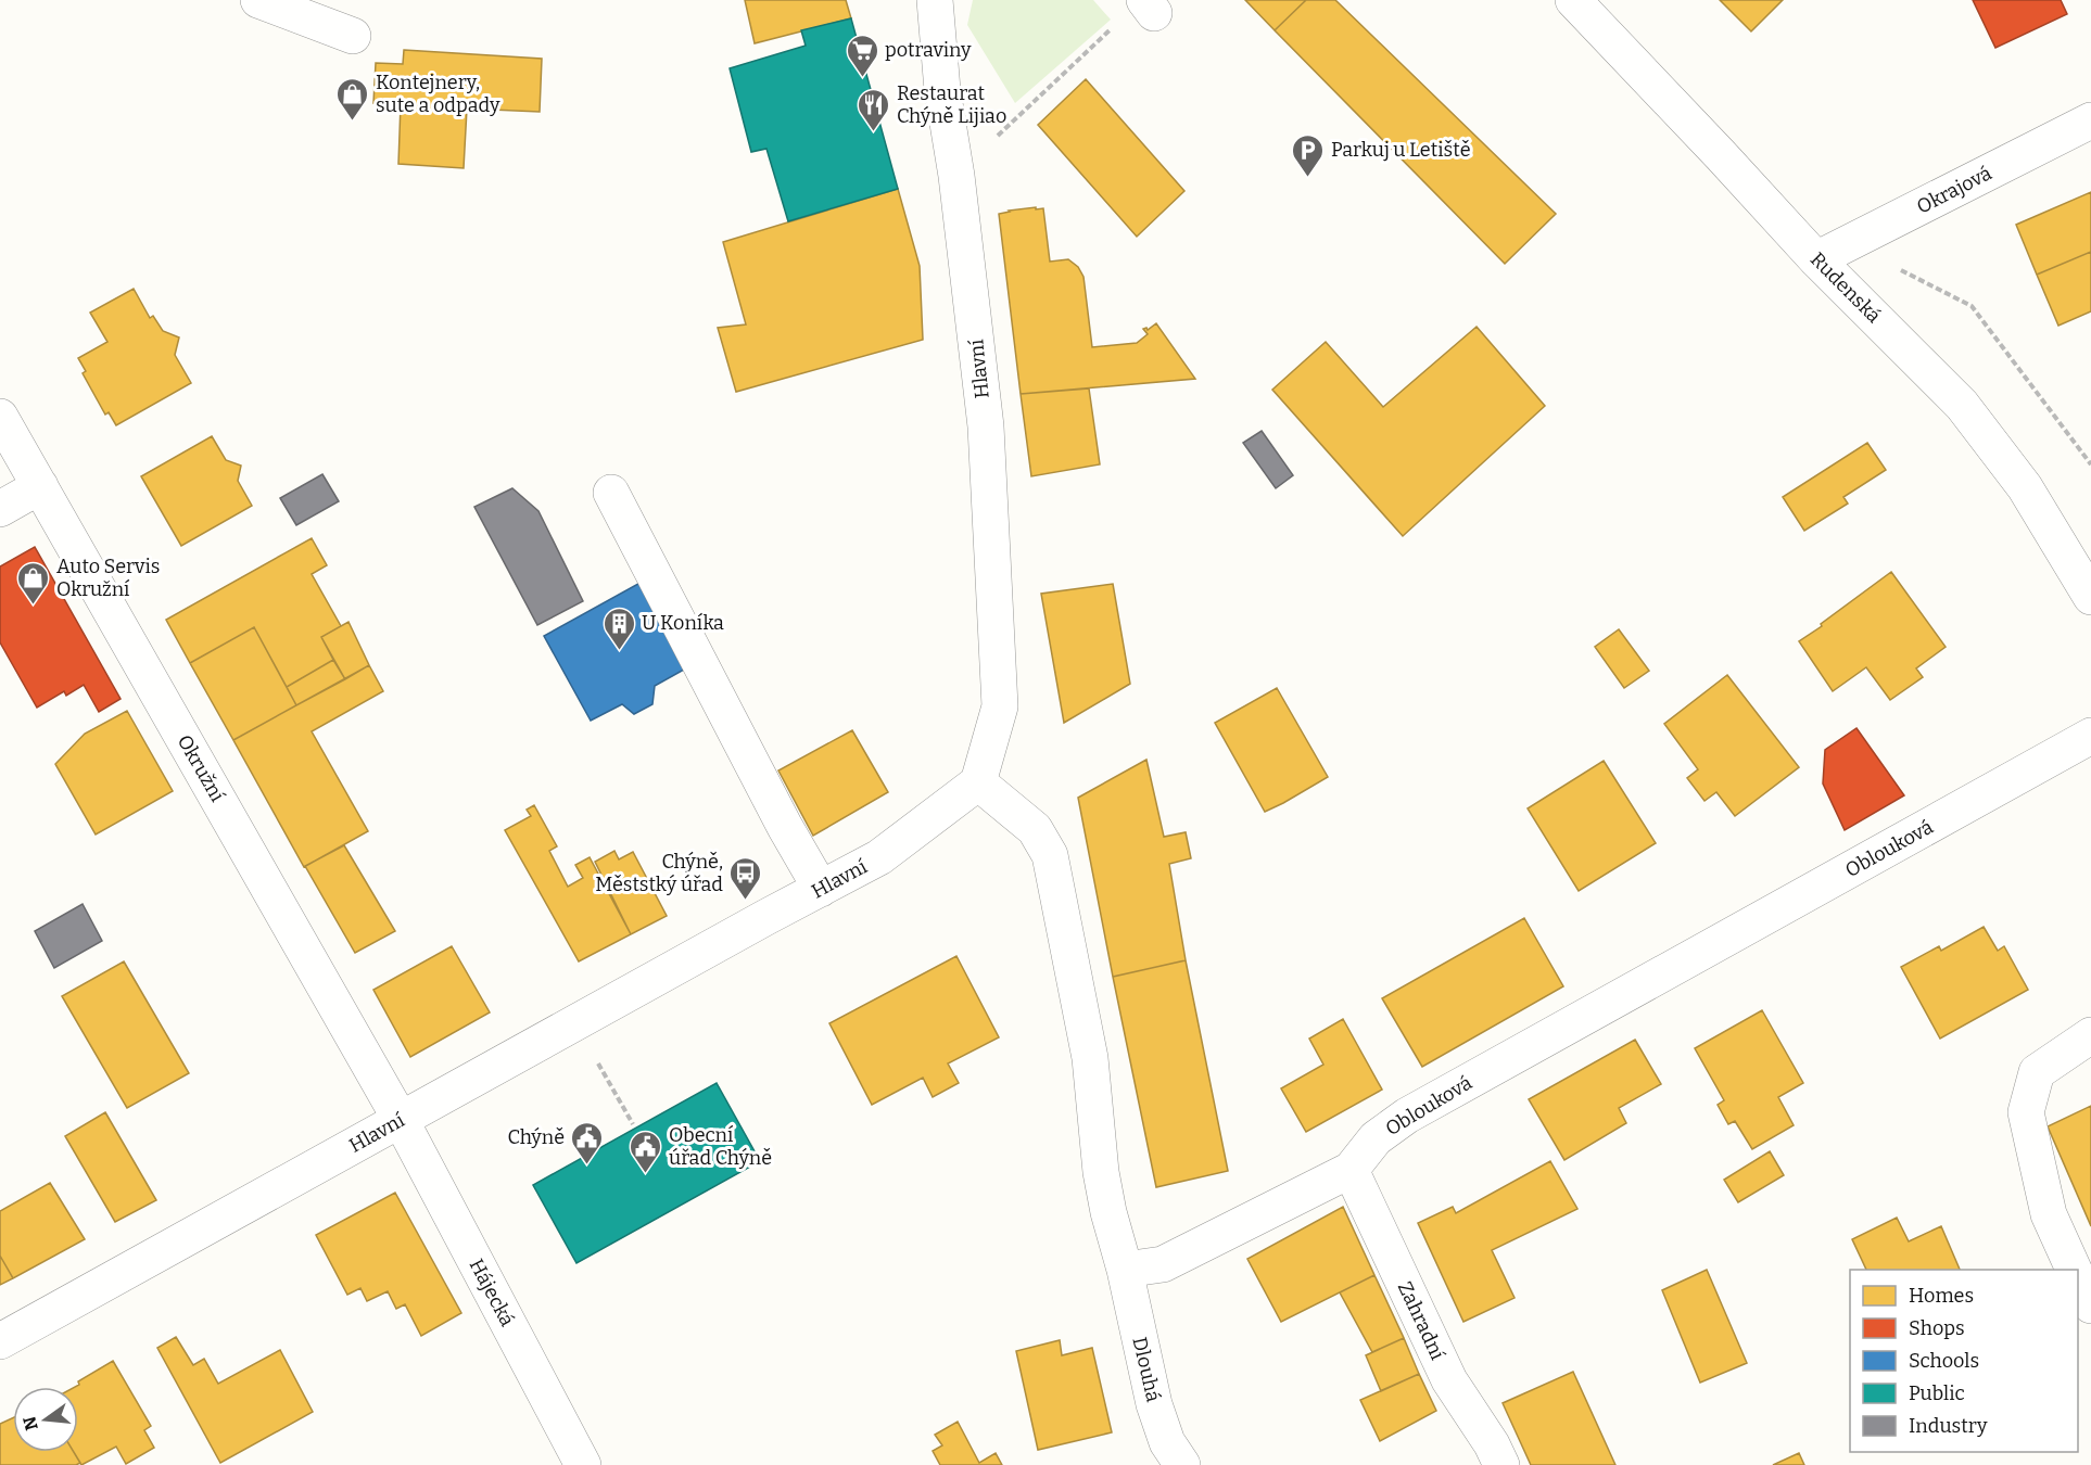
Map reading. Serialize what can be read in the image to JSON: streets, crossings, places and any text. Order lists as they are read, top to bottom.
{
  "streets": {
    "street": [
      "Okrajová",
      "Rudenská",
      "Hlavní",
      "Okružní",
      "Oblouková",
      "Hájecká",
      "Zahradní",
      "Dlouhá"
    ]
  },
  "crossings": [
    ["Okrajová", "Rudenská"],
    ["Hlavní", "Okružní"],
    ["Hlavní", "Hájecká"],
    ["Okružní", "Hájecká"],
    ["Oblouková", "Zahradní"],
    ["Oblouková", "Dlouhá"]
  ],
  "places": {
    "supermarket": ["potraviny"],
    "shop": ["Kontejnery, sute a odpady", "Auto Servis Okružní"],
    "restaurant": ["Restaurat Chýně Lijiao"],
    "parking": ["Parkuj u Letiště"],
    "building": ["U Koníka"],
    "bus stop": ["Chýně, Měststký úřad"],
    "public building": ["Chýně", "Obecní úřad Chýně"]
  },
  "legend": [
    "Homes",
    "Shops",
    "Schools",
    "Public",
    "Industry"
  ],
  "north": "left"
}
